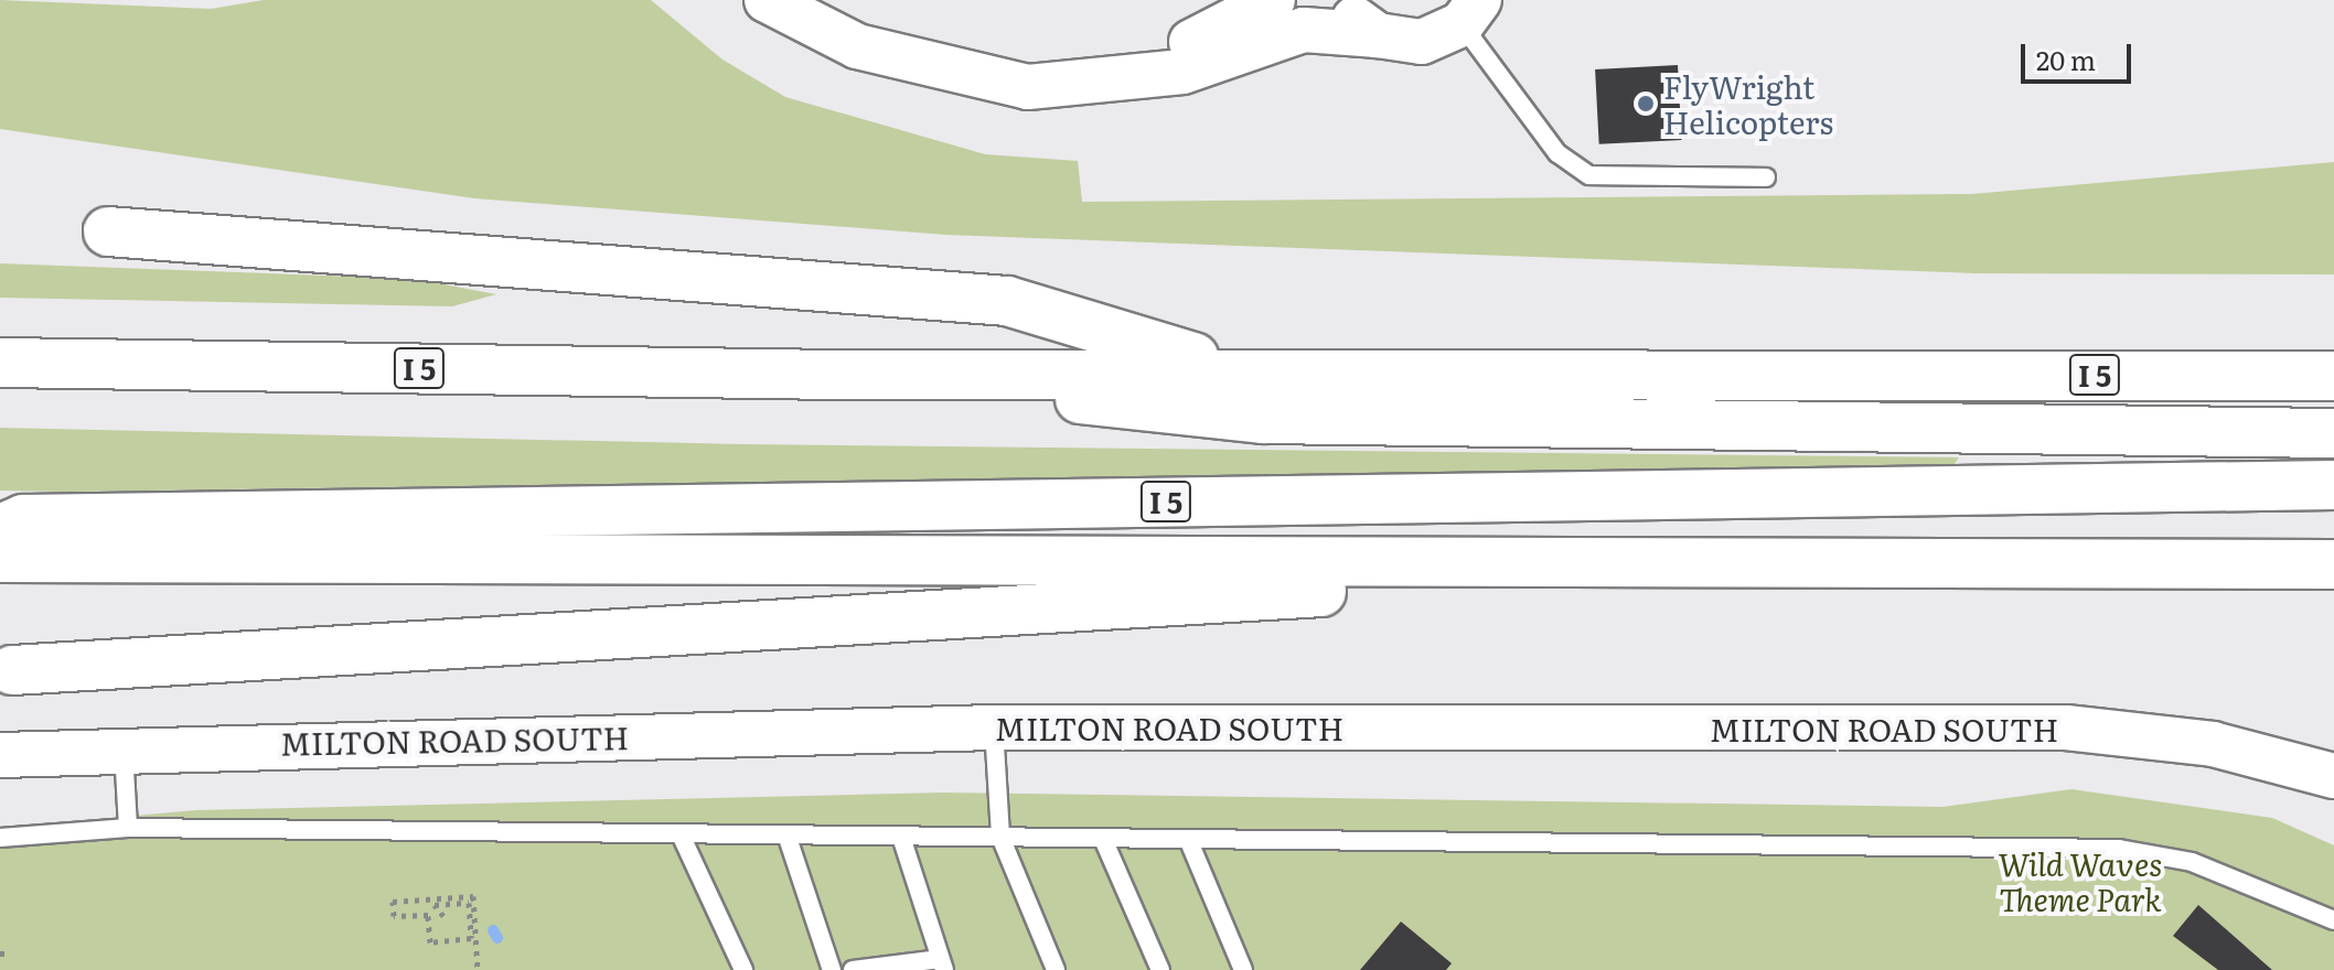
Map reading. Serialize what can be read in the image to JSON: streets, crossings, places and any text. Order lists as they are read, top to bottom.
{
  "streets": {
    "highway": ["I 5"],
    "street": ["MILTON ROAD SOUTH"]
  },
  "parks": ["Wild Waves Theme Park"],
  "places": ["FlyWright Helicopters"],
  "scale_bar": "20 m"
}
